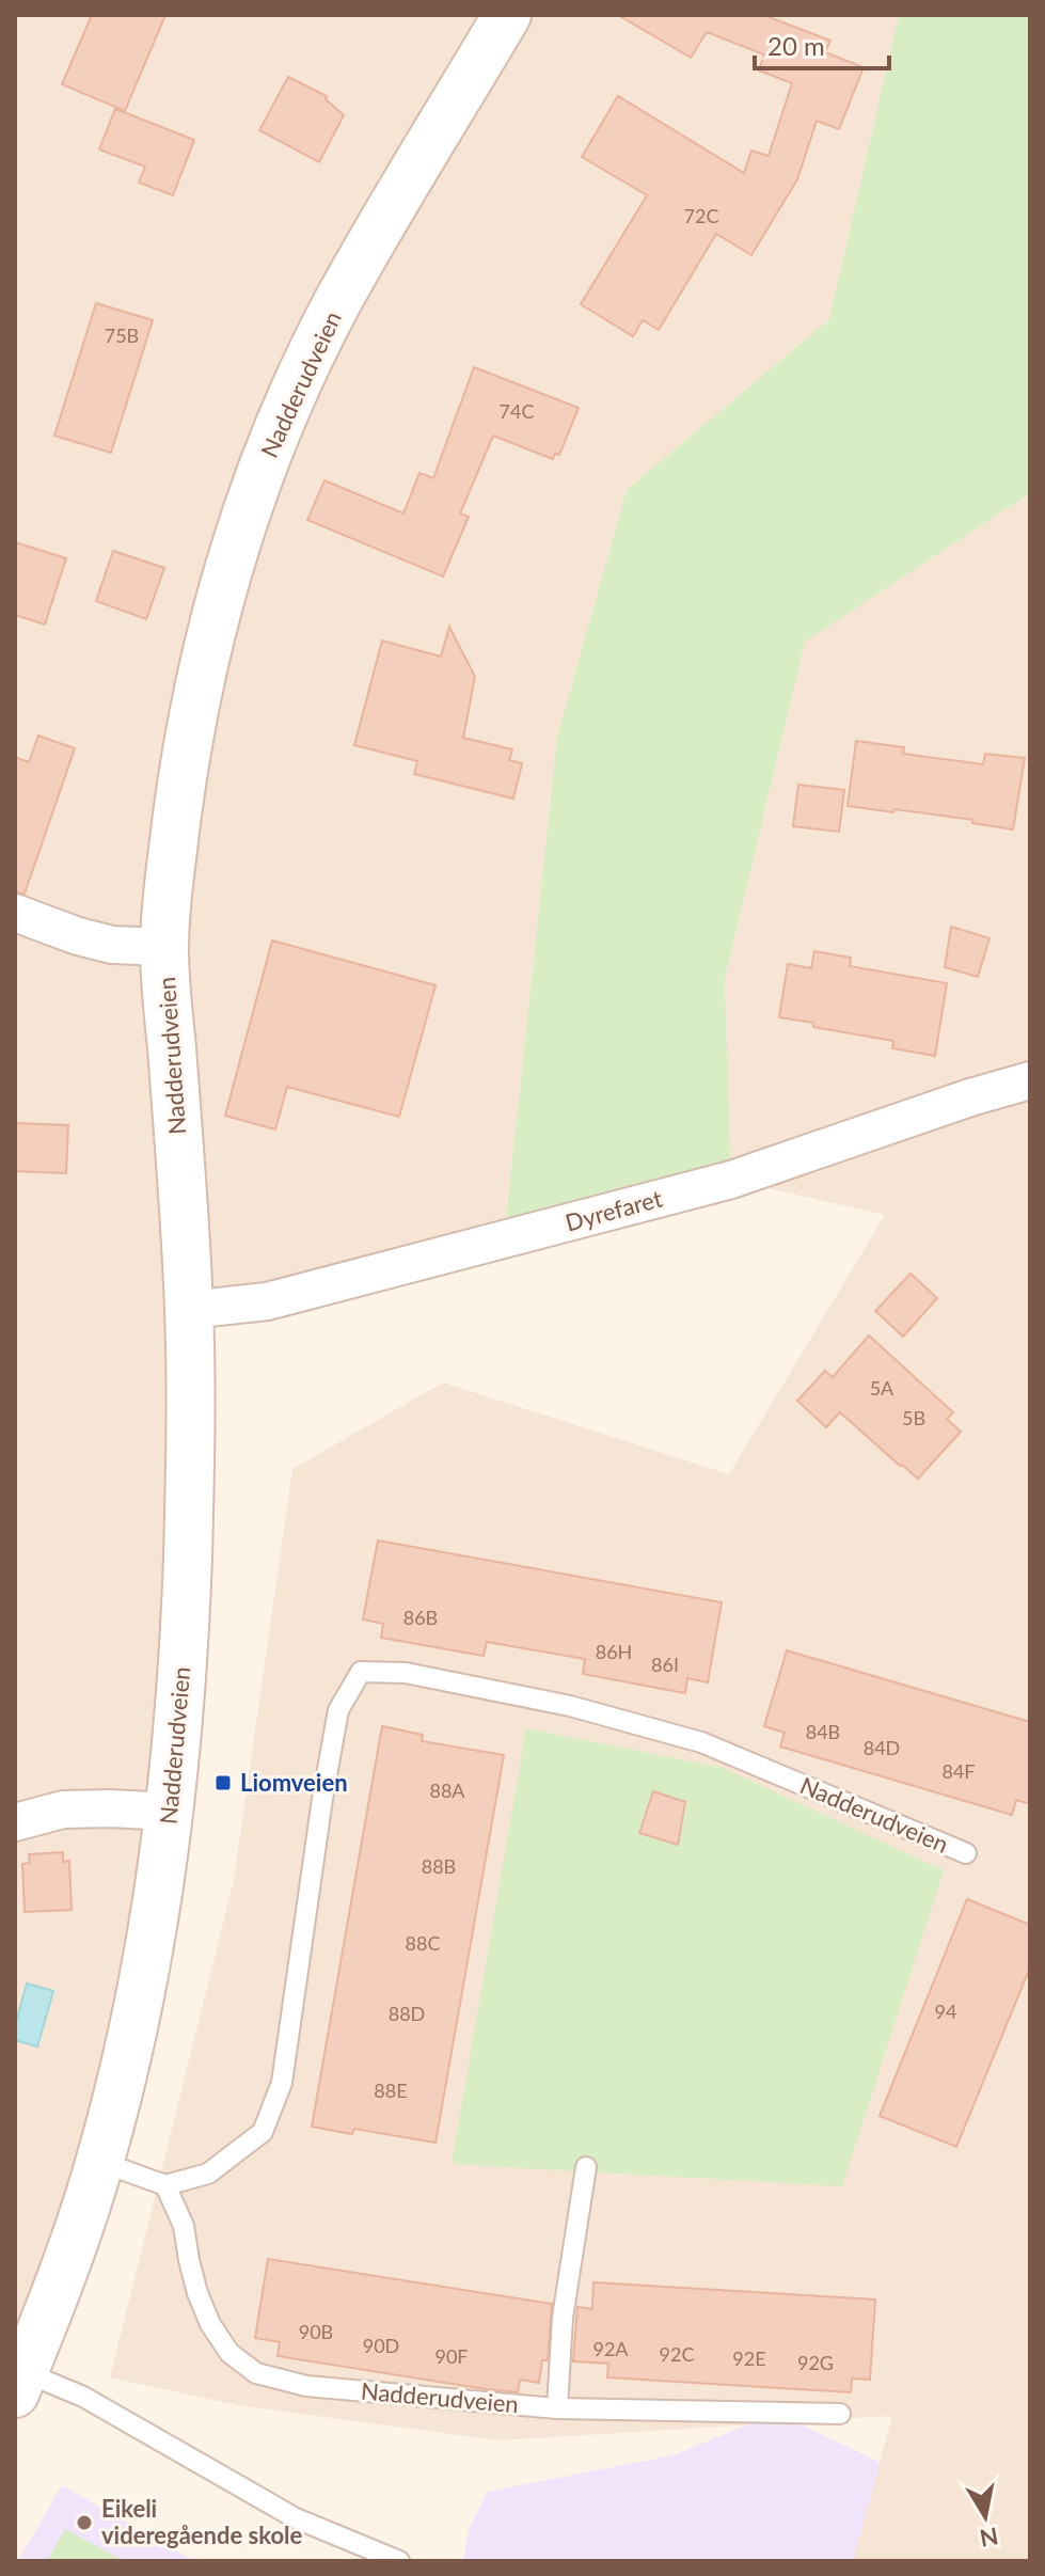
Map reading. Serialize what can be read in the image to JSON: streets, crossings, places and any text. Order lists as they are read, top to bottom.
{
  "streets": {
    "main road": ["Nadderudveien"],
    "street": ["Dyrefaret"]
  },
  "crossings": [
    ["Nadderudveien", "Dyrefaret"]
  ],
  "places": {
    "transit": ["Liomveien"],
    "other": ["Eikeli videregående skole"]
  },
  "house_numbers": [
    "72C",
    "75B",
    "74C",
    "5A",
    "5B",
    "86B",
    "86H",
    "86I",
    "84B",
    "84D",
    "84F",
    "88A",
    "88B",
    "88C",
    "94",
    "88D",
    "88E",
    "90B",
    "90D",
    "92A",
    "92C",
    "90F",
    "92E",
    "92G"
  ],
  "scale_bar": "20 m",
  "north": "bottom"
}
